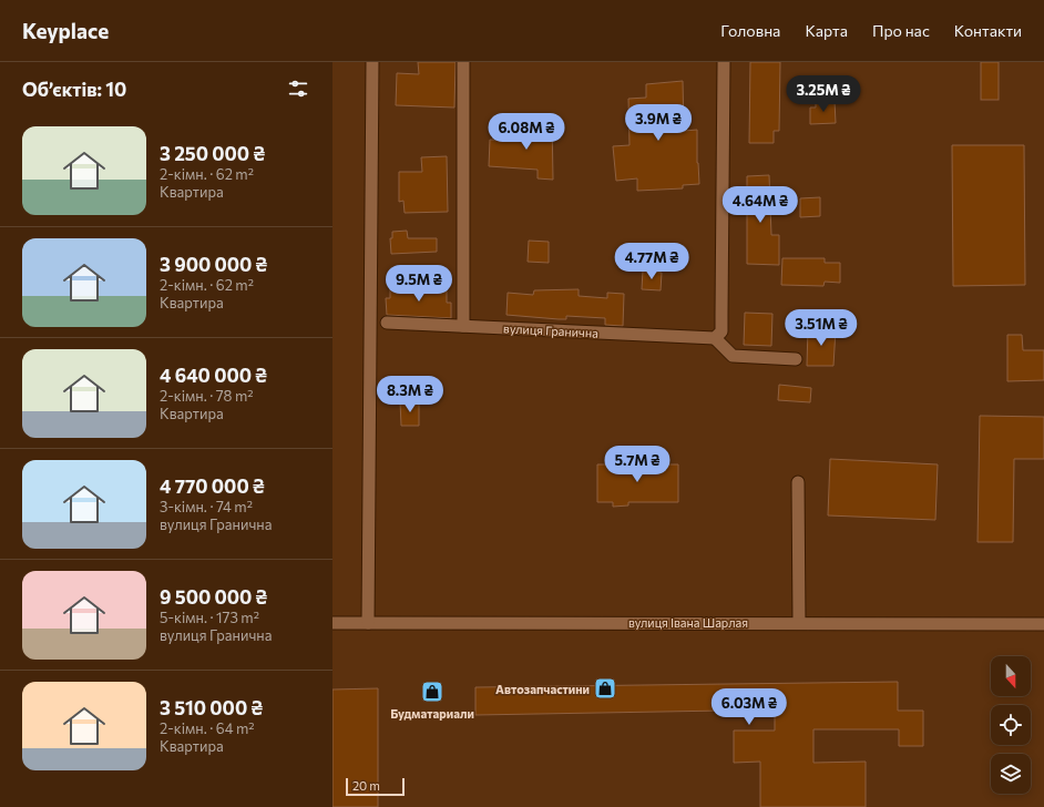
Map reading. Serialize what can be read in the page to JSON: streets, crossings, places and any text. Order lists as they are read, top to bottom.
{
  "streets": {
    "street": ["вулиця Гранична", "вулиця Івана Шарлая"]
  },
  "places": {
    "shop": ["Автозапчастини", "Будматариали"]
  },
  "scale_bar": "20 m",
  "north": "bottom",
  "page": {
    "header": "Keyplace",
    "nav": [
      "Головна",
      "Карта",
      "Про нас",
      "Контакти"
    ],
    "heading": "Об’єктів: 10",
    "price": [
      "3.25M ₴",
      "3.9M ₴",
      "6.08M ₴",
      "4.64M ₴",
      "4.77M ₴",
      "9.5M ₴",
      "3.51M ₴",
      "8.3M ₴",
      "5.7M ₴",
      "6.03M ₴"
    ],
    "list": [
      {
        "name": "3 250 000 ₴",
        "note": "2-кімн. · 62 m² · Квартира"
      },
      {
        "name": "3 900 000 ₴",
        "note": "2-кімн. · 62 m² · Квартира"
      },
      {
        "name": "4 640 000 ₴",
        "note": "2-кімн. · 78 m² · Квартира"
      },
      {
        "name": "4 770 000 ₴",
        "note": "3-кімн. · 74 m² · вулиця Гранична"
      },
      {
        "name": "9 500 000 ₴",
        "note": "5-кімн. · 173 m² · вулиця Гранична"
      },
      {
        "name": "3 510 000 ₴",
        "note": "2-кімн. · 64 m² · Квартира"
      }
    ],
    "scale": "20 m"
  }
}
